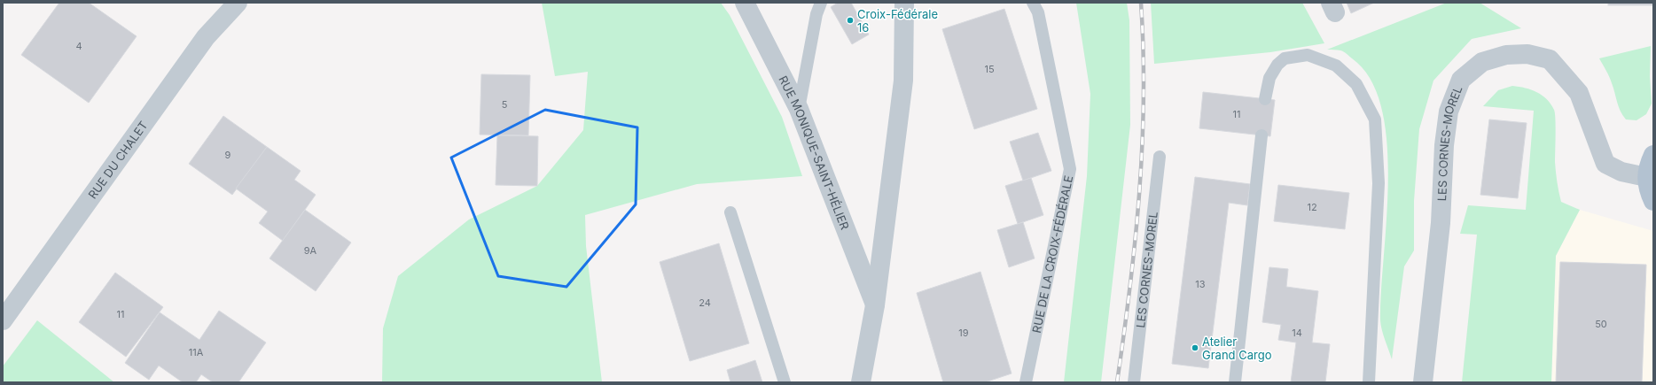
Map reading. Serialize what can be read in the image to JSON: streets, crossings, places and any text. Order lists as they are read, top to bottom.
{
  "streets": {
    "street": ["LES CORNES-MOREL", "RUE MONIQUE-SAINT-HÉLIER", "RUE DU CHALET"],
    "lane": ["RUE DE LA CROIX-FÉDÉRALE"]
  },
  "places": ["Croix-Fédérale 16", "Atelier Grand Cargo"],
  "house_numbers": [
    "4",
    "15",
    "5",
    "11",
    "9",
    "12",
    "9A",
    "13",
    "24",
    "11",
    "50",
    "19",
    "14",
    "11A"
  ]
}
